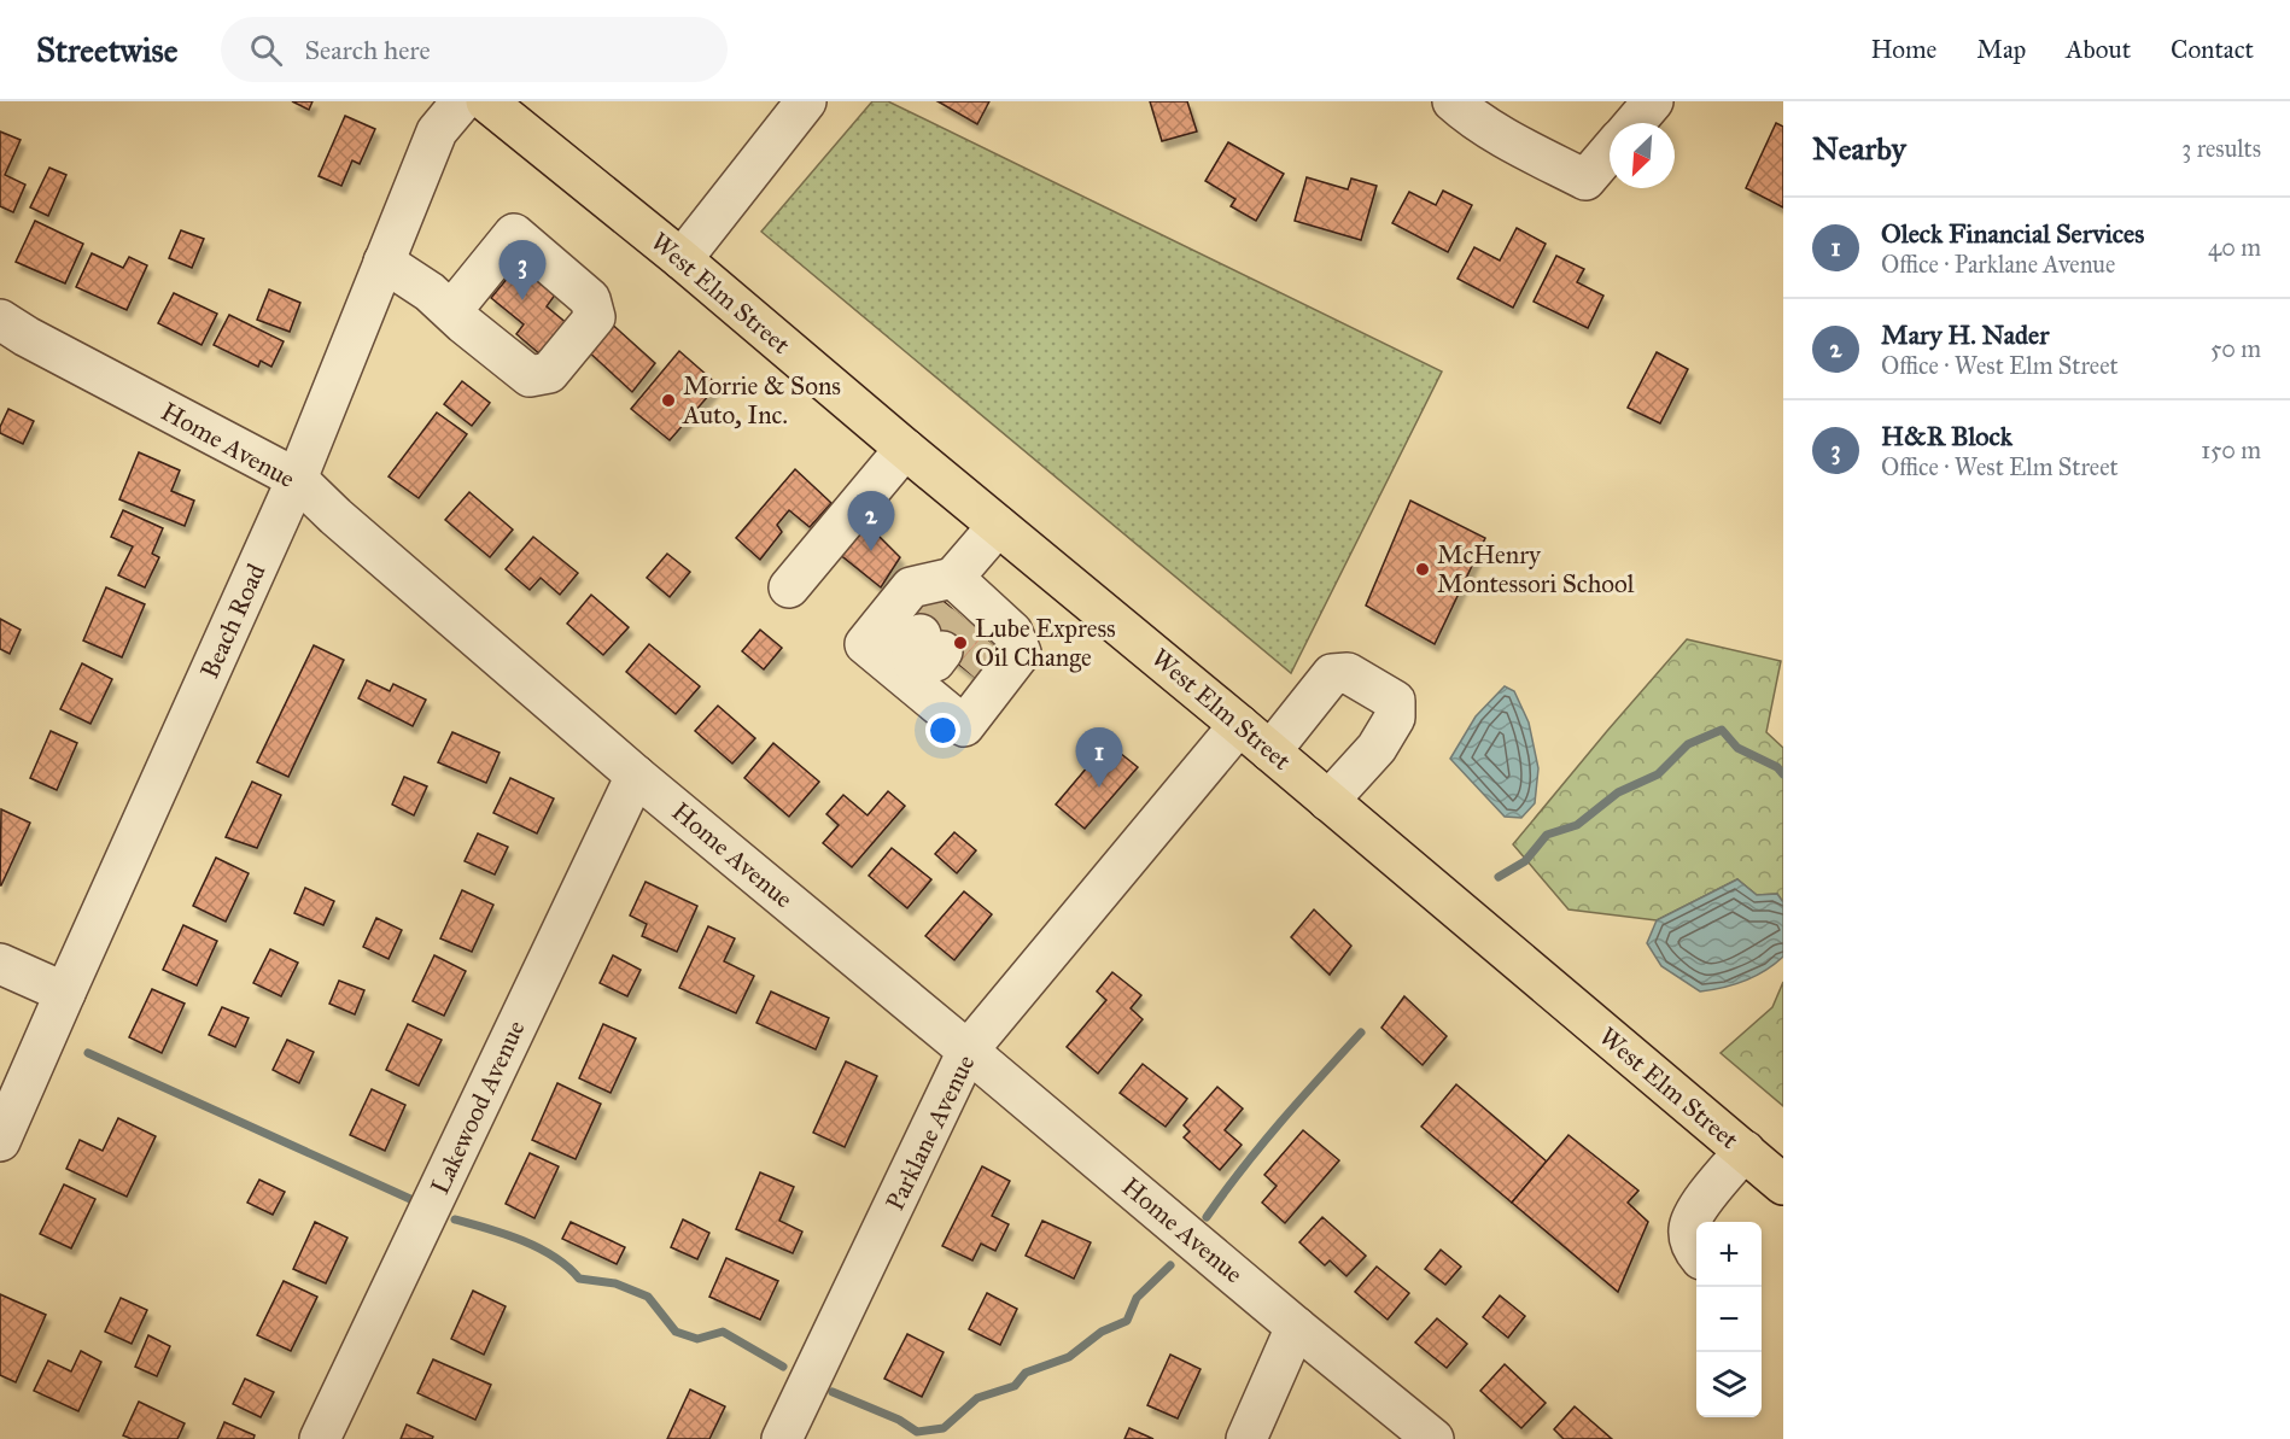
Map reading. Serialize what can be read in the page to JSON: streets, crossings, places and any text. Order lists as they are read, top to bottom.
{
  "streets": {
    "main road": ["West Elm Street"],
    "street": [
      "Home Avenue",
      "Beach Road",
      "Lakewood Avenue",
      "Parklane Avenue"
    ]
  },
  "crossings": [
    ["West Elm Street", "Parklane Avenue"],
    ["Home Avenue", "Beach Road"],
    ["Home Avenue", "Lakewood Avenue"],
    ["Home Avenue", "Parklane Avenue"]
  ],
  "places": ["Morrie & Sons Auto, Inc.", "McHenry Montessori School", "Lube Express Oil Change"],
  "north": "bottom left",
  "page": {
    "header": "Streetwise",
    "search": "Search here",
    "nav": [
      "Home",
      "Map",
      "About",
      "Contact"
    ],
    "heading": ["Nearby", "3 results"],
    "list": [
      {
        "mark": "1",
        "name": "Oleck Financial Services",
        "note": "Office · Parklane Avenue",
        "value": "40 m"
      },
      {
        "mark": "2",
        "name": "Mary H. Nader",
        "note": "Office · West Elm Street",
        "value": "50 m"
      },
      {
        "mark": "3",
        "name": "H&R Block",
        "note": "Office · West Elm Street",
        "value": "150 m"
      }
    ],
    "pins": ["3", "2", "1"],
    "map_buttons": ["+", "−"]
  }
}
